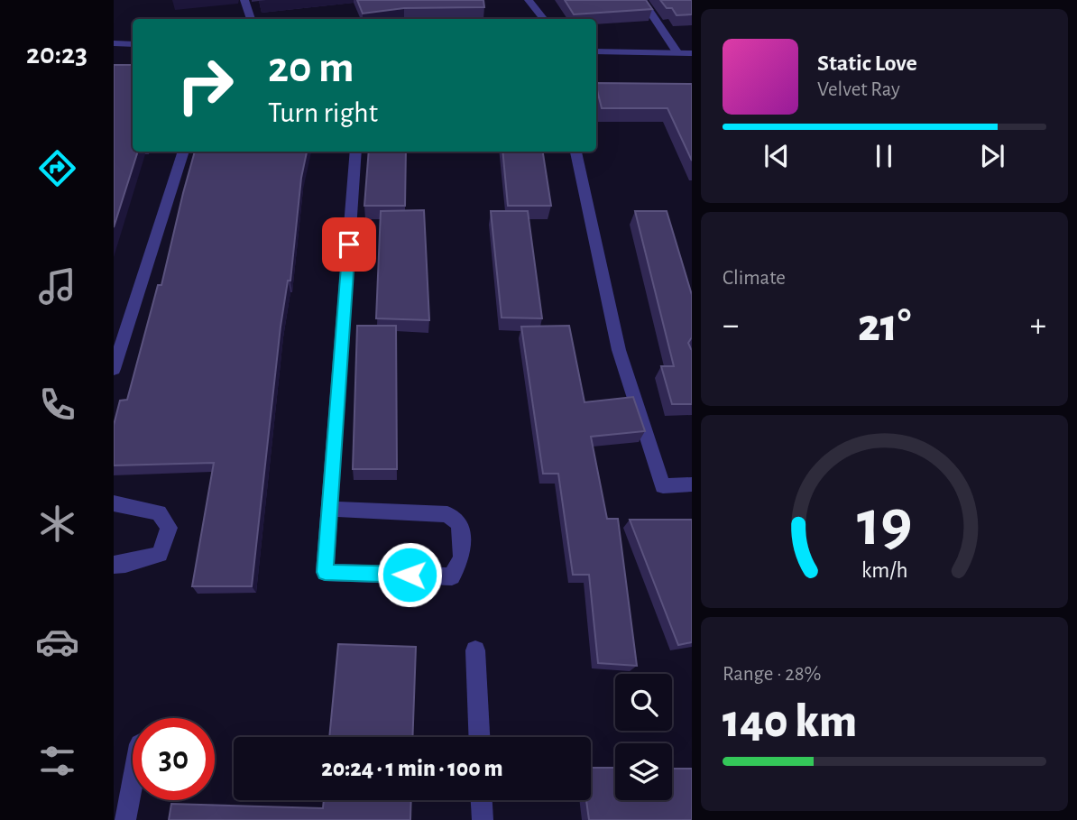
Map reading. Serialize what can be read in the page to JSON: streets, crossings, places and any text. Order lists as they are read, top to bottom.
{
  "page": {
    "tabs": "20:23",
    "turn": ["20 m", "Turn right"],
    "song": ["Static Love", "Velvet Ray"],
    "tile": [
      "Climate",
      ["Range · 28%", "140 km"]
    ],
    "heat": ["−", "21°", "+"],
    "limit": "30",
    "trip": "20:24 · 1 min · 100 m",
    "gauge": ["19", "km/h"]
  }
}
